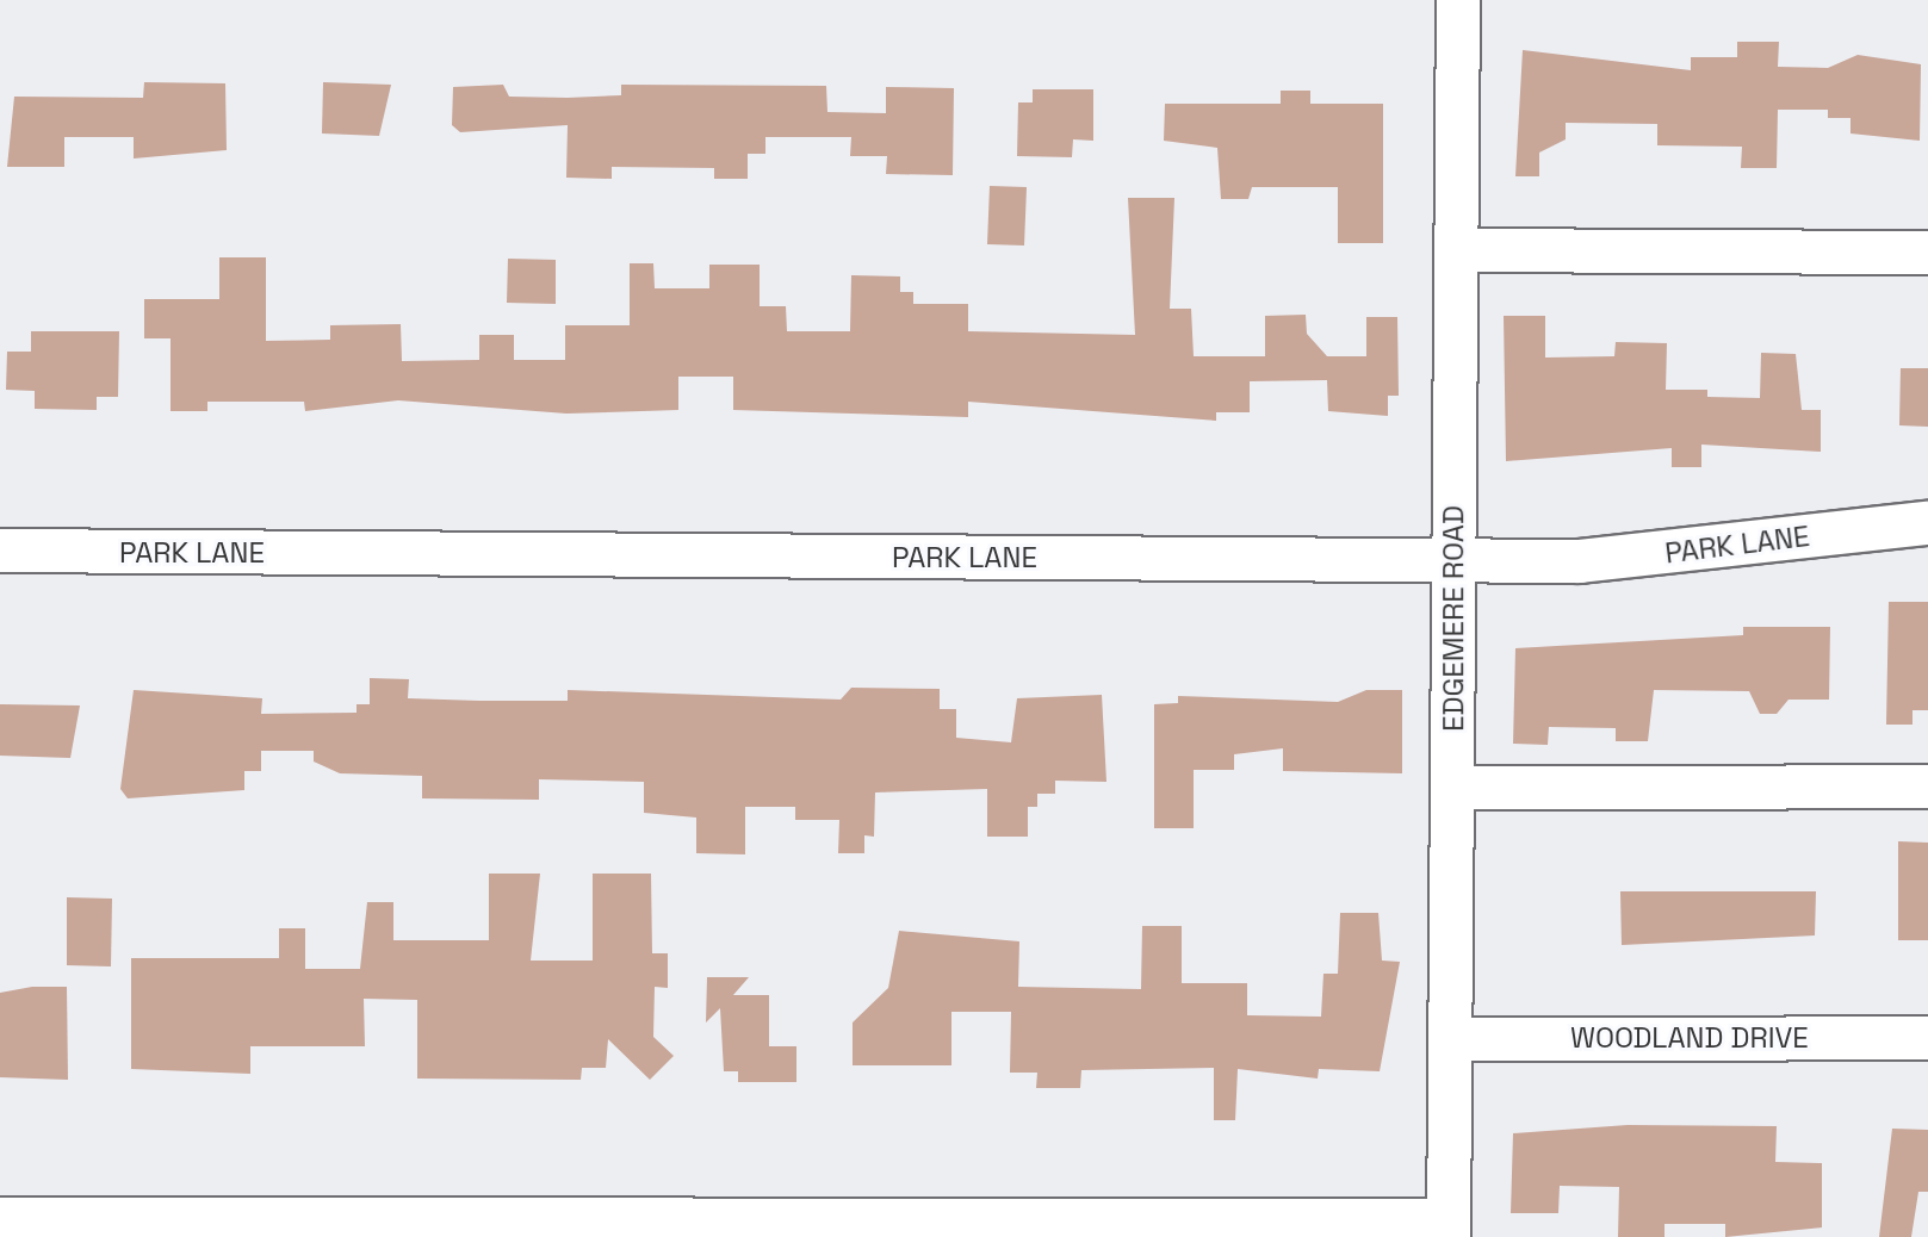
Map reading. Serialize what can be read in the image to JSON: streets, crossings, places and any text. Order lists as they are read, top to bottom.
{
  "streets": {
    "street": ["PARK LANE", "EDGEMERE ROAD", "WOODLAND DRIVE"]
  },
  "crossings": [
    ["PARK LANE", "EDGEMERE ROAD"],
    ["EDGEMERE ROAD", "WOODLAND DRIVE"]
  ]
}
